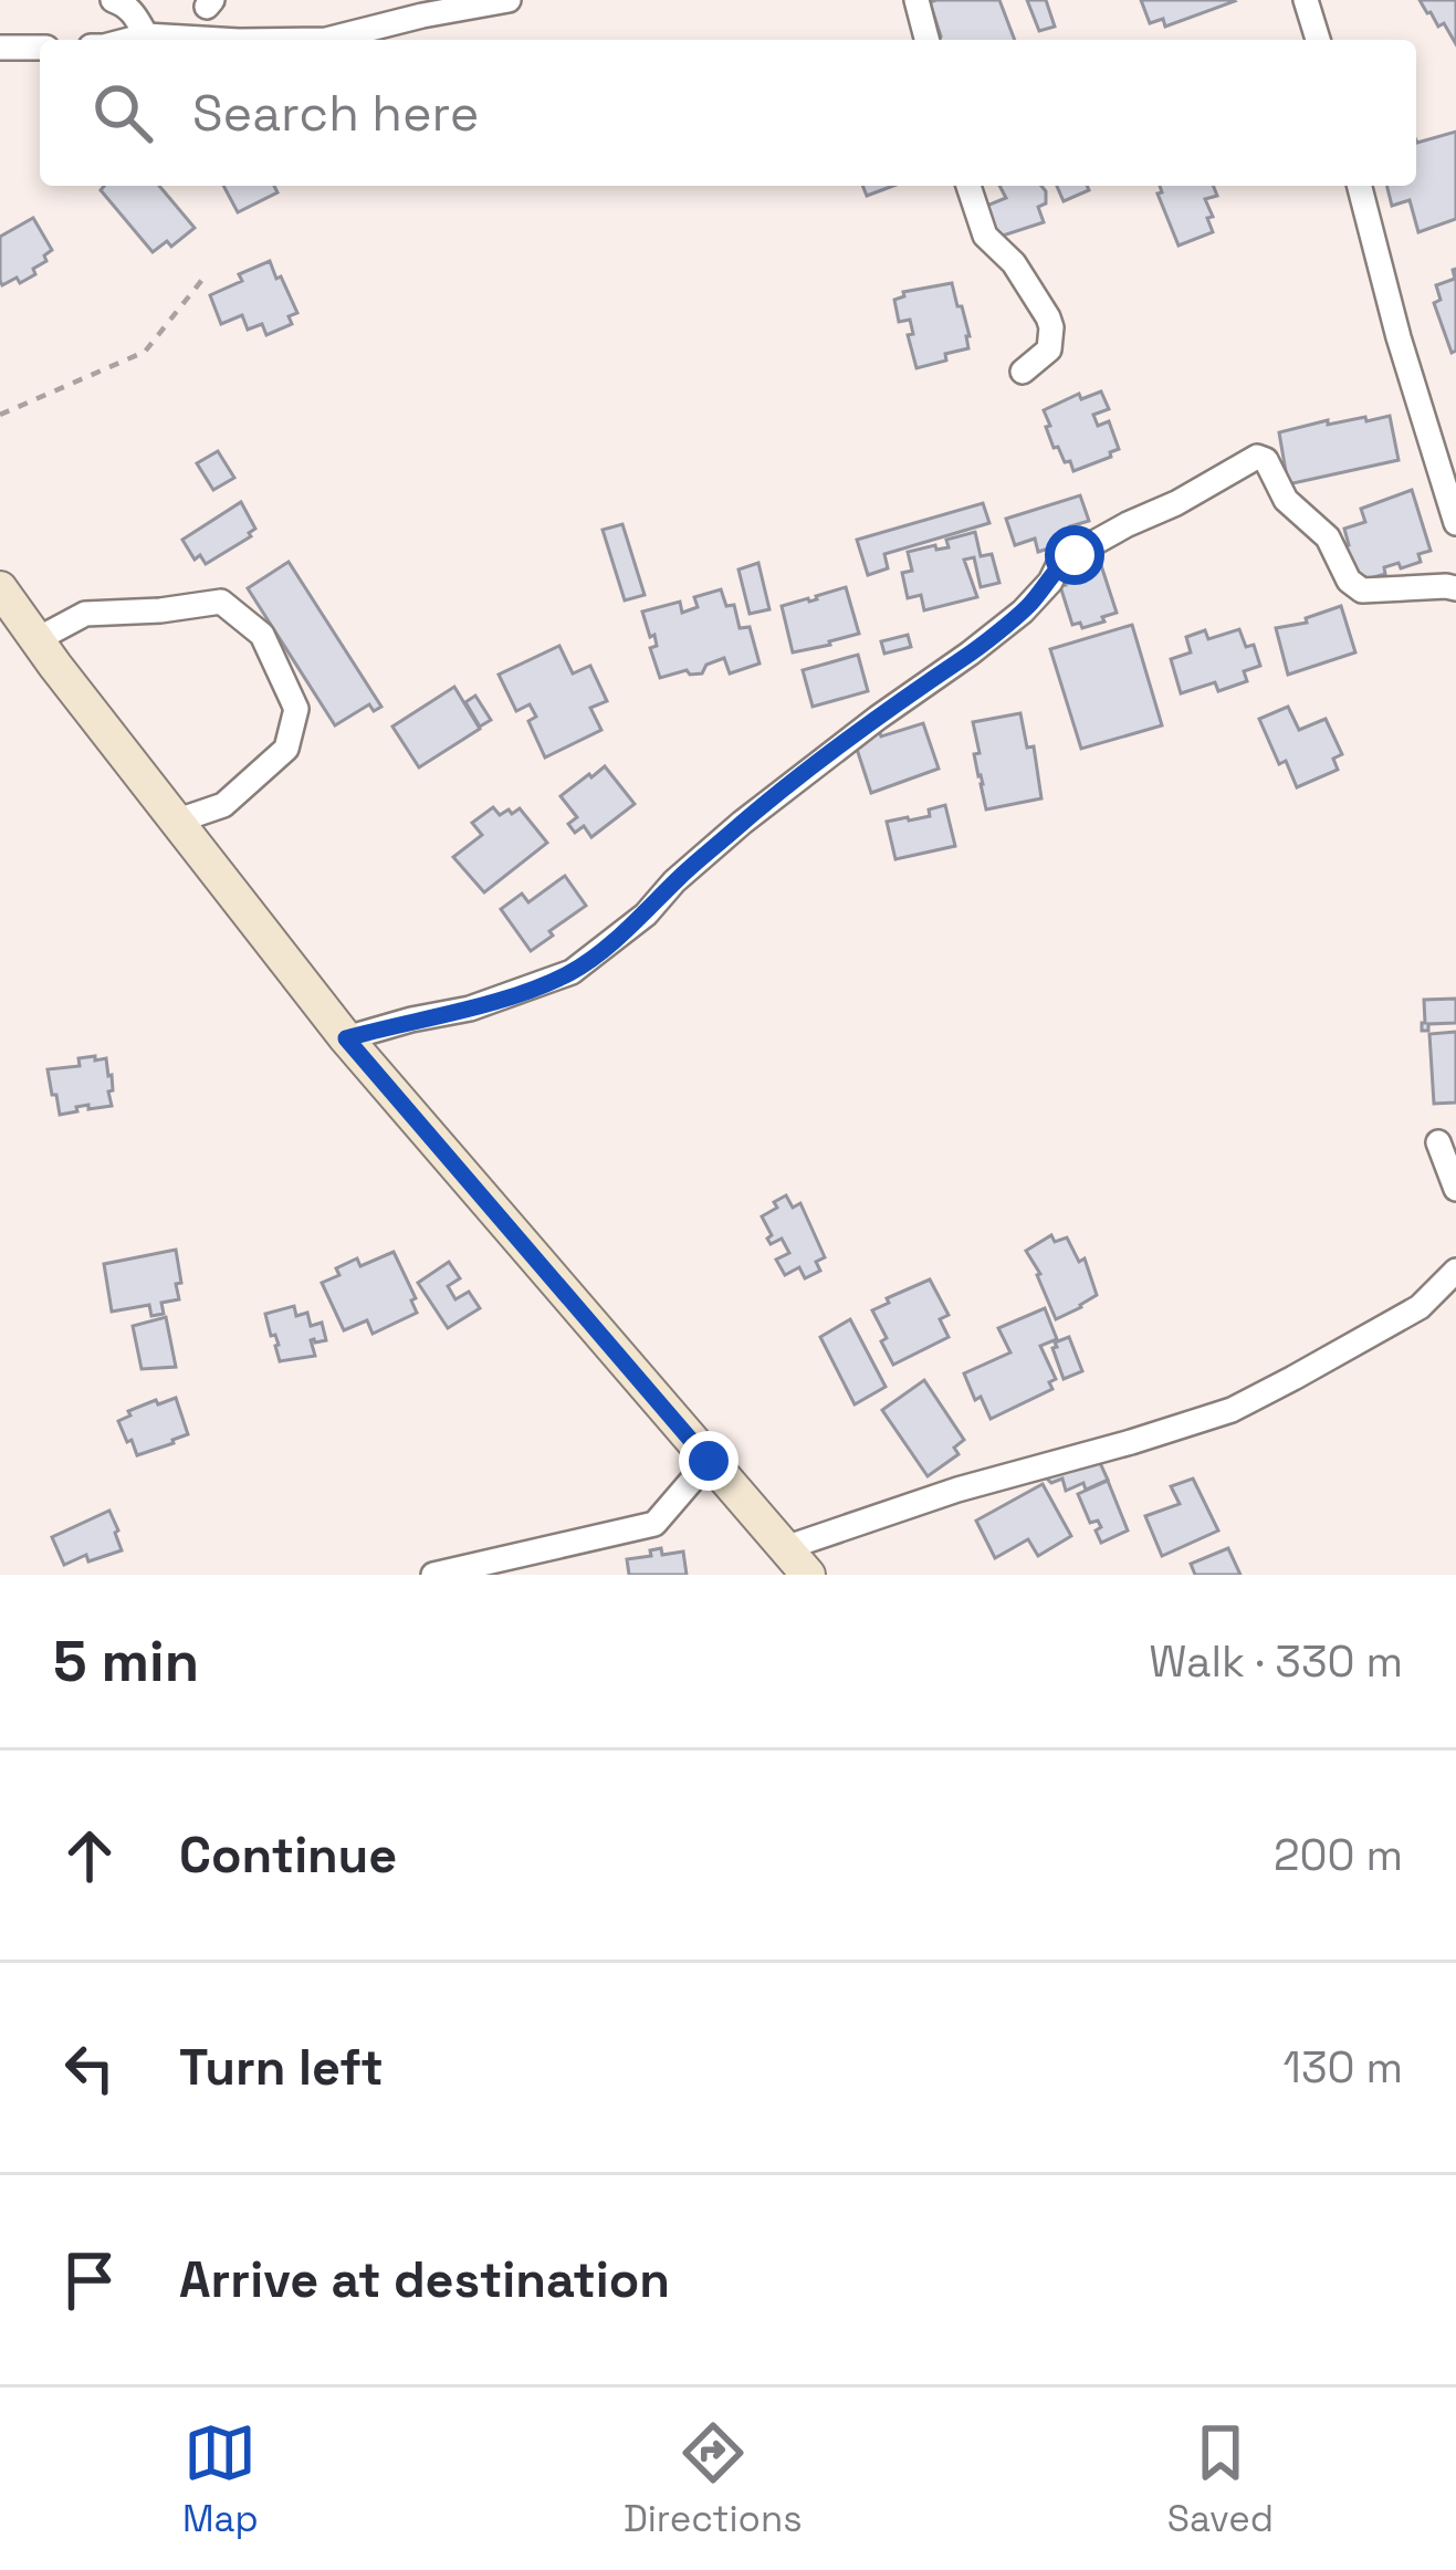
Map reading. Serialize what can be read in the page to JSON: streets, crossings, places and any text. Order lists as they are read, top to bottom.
{
  "page": {
    "search": "Search here",
    "heading": ["5 min", "Walk · 330 m"],
    "list": [
      ["Continue", "200 m"],
      ["Turn left", "130 m"],
      "Arrive at destination"
    ],
    "nav": ["Map", "Directions", "Saved"]
  }
}
